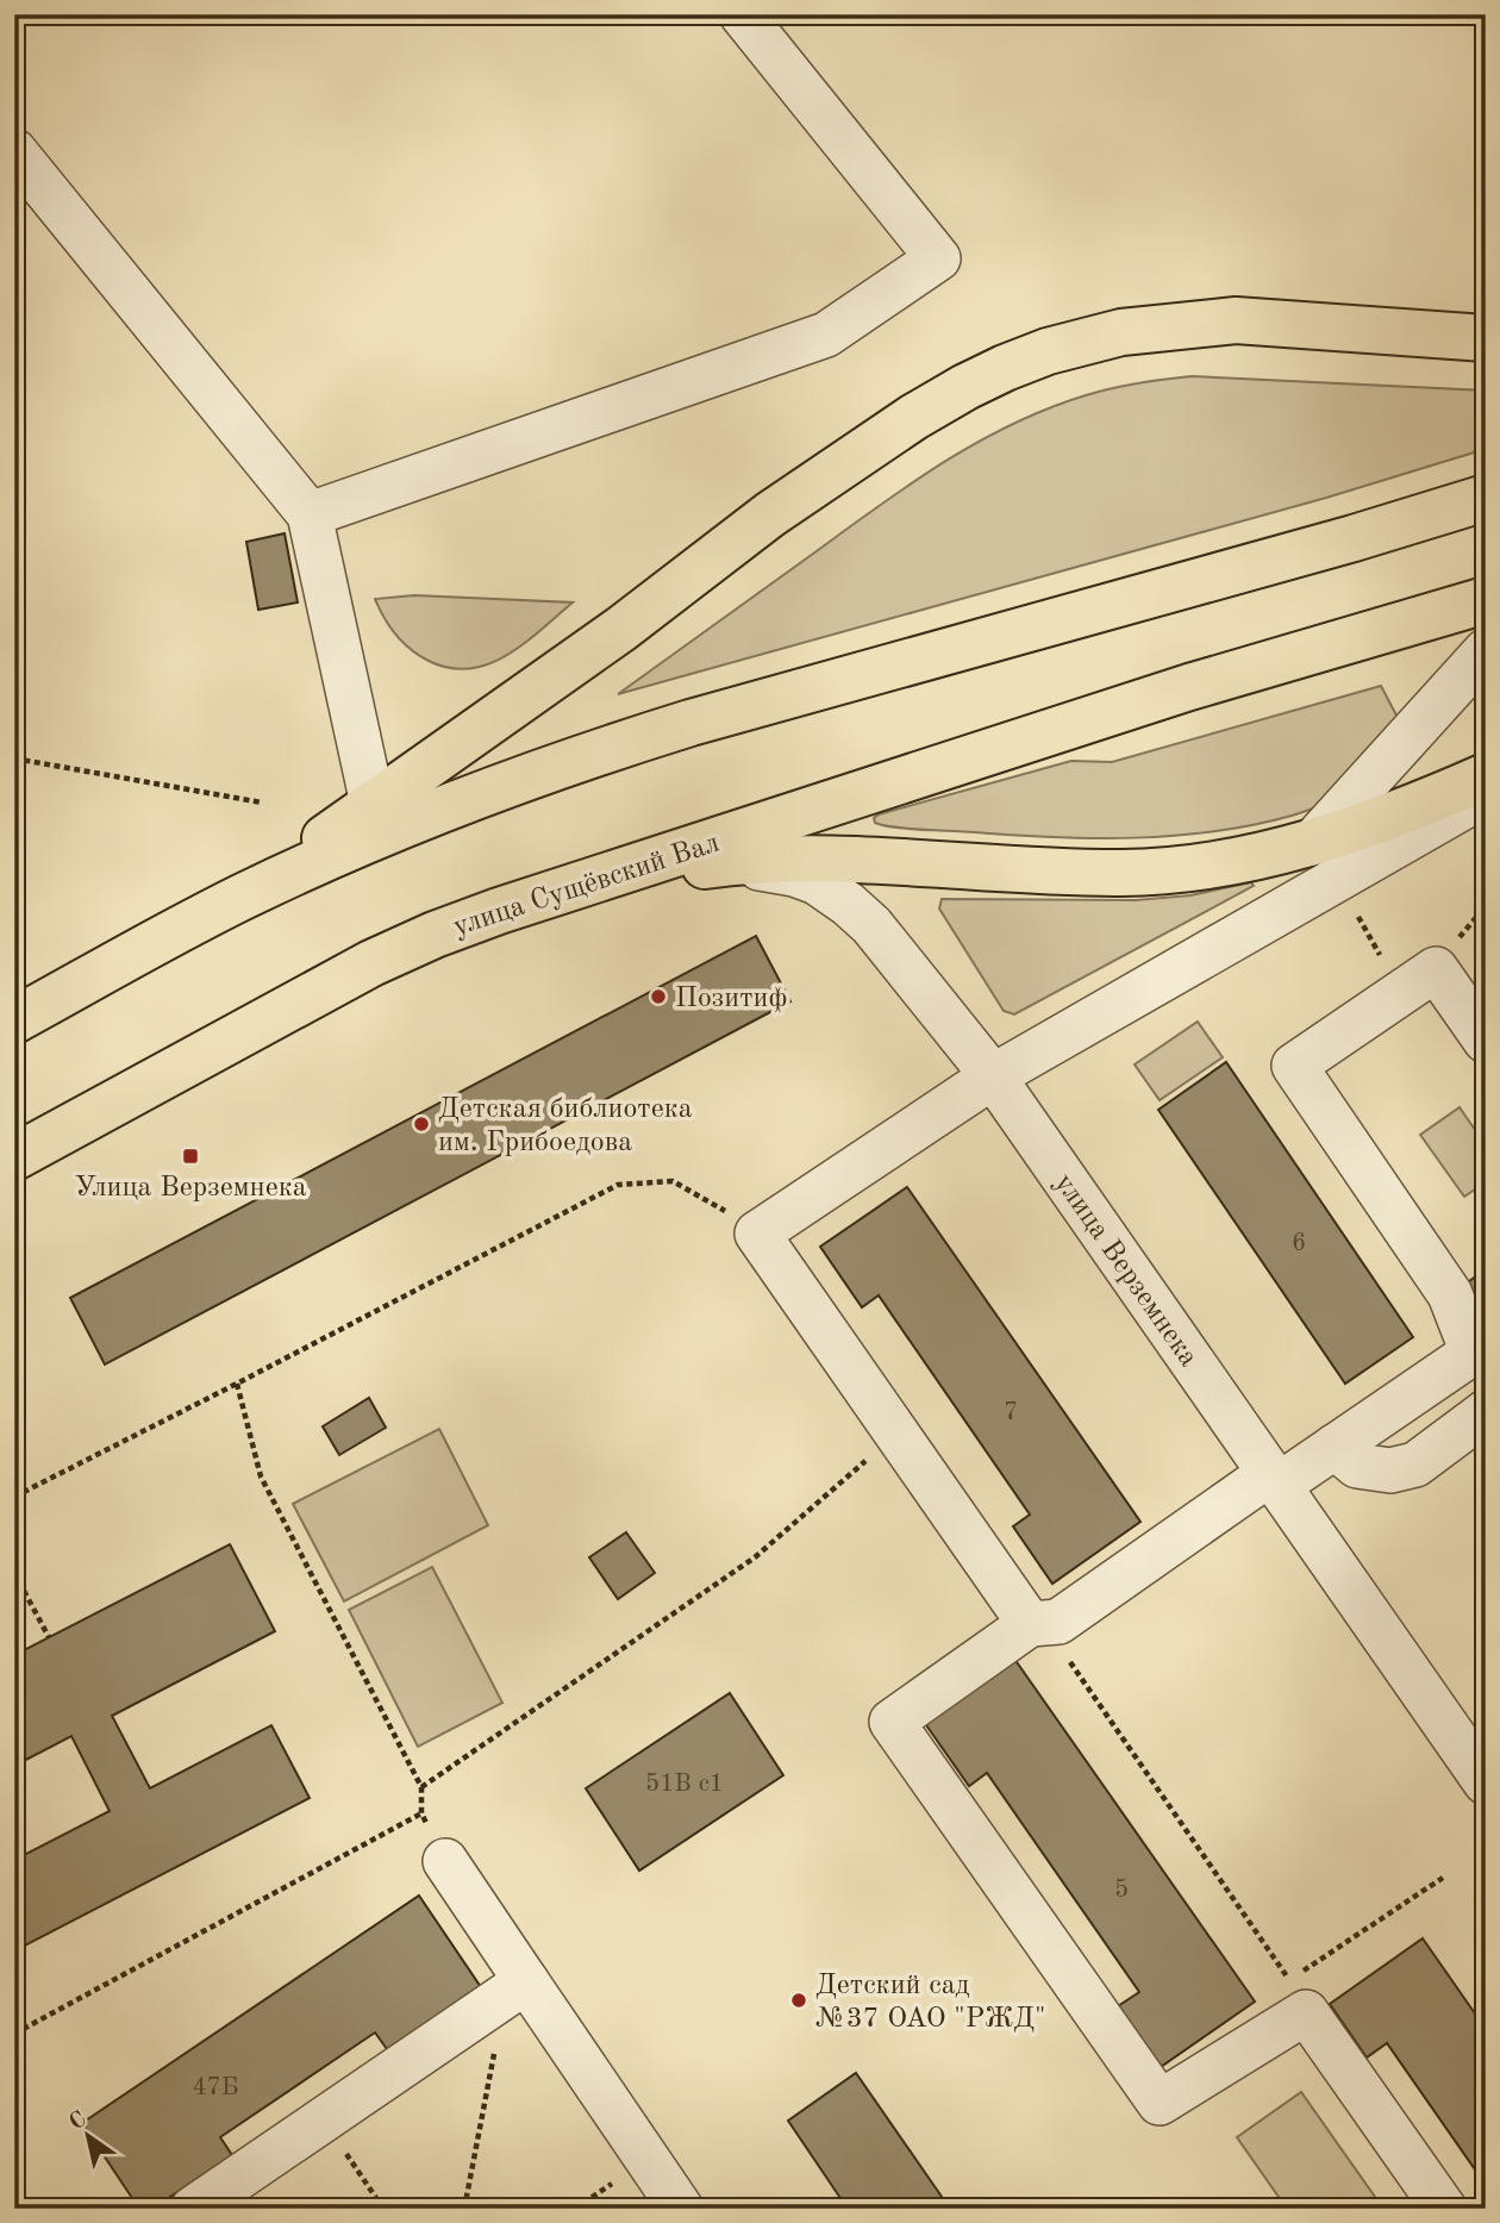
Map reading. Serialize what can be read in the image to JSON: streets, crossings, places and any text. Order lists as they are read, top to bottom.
{
  "streets": {
    "main road": ["улица Сущёвский Вал"],
    "street": ["улица Верземнека"]
  },
  "places": {
    "other": ["Позитиф", "Детская библиотека им. Грибоедова", "Детский сад №37 ОАО \"РЖД\""],
    "transit": ["Улица Верземнека"]
  },
  "house_numbers": [
    "6",
    "7",
    "51В с1",
    "5",
    "47Б"
  ],
  "north": "top left"
}
